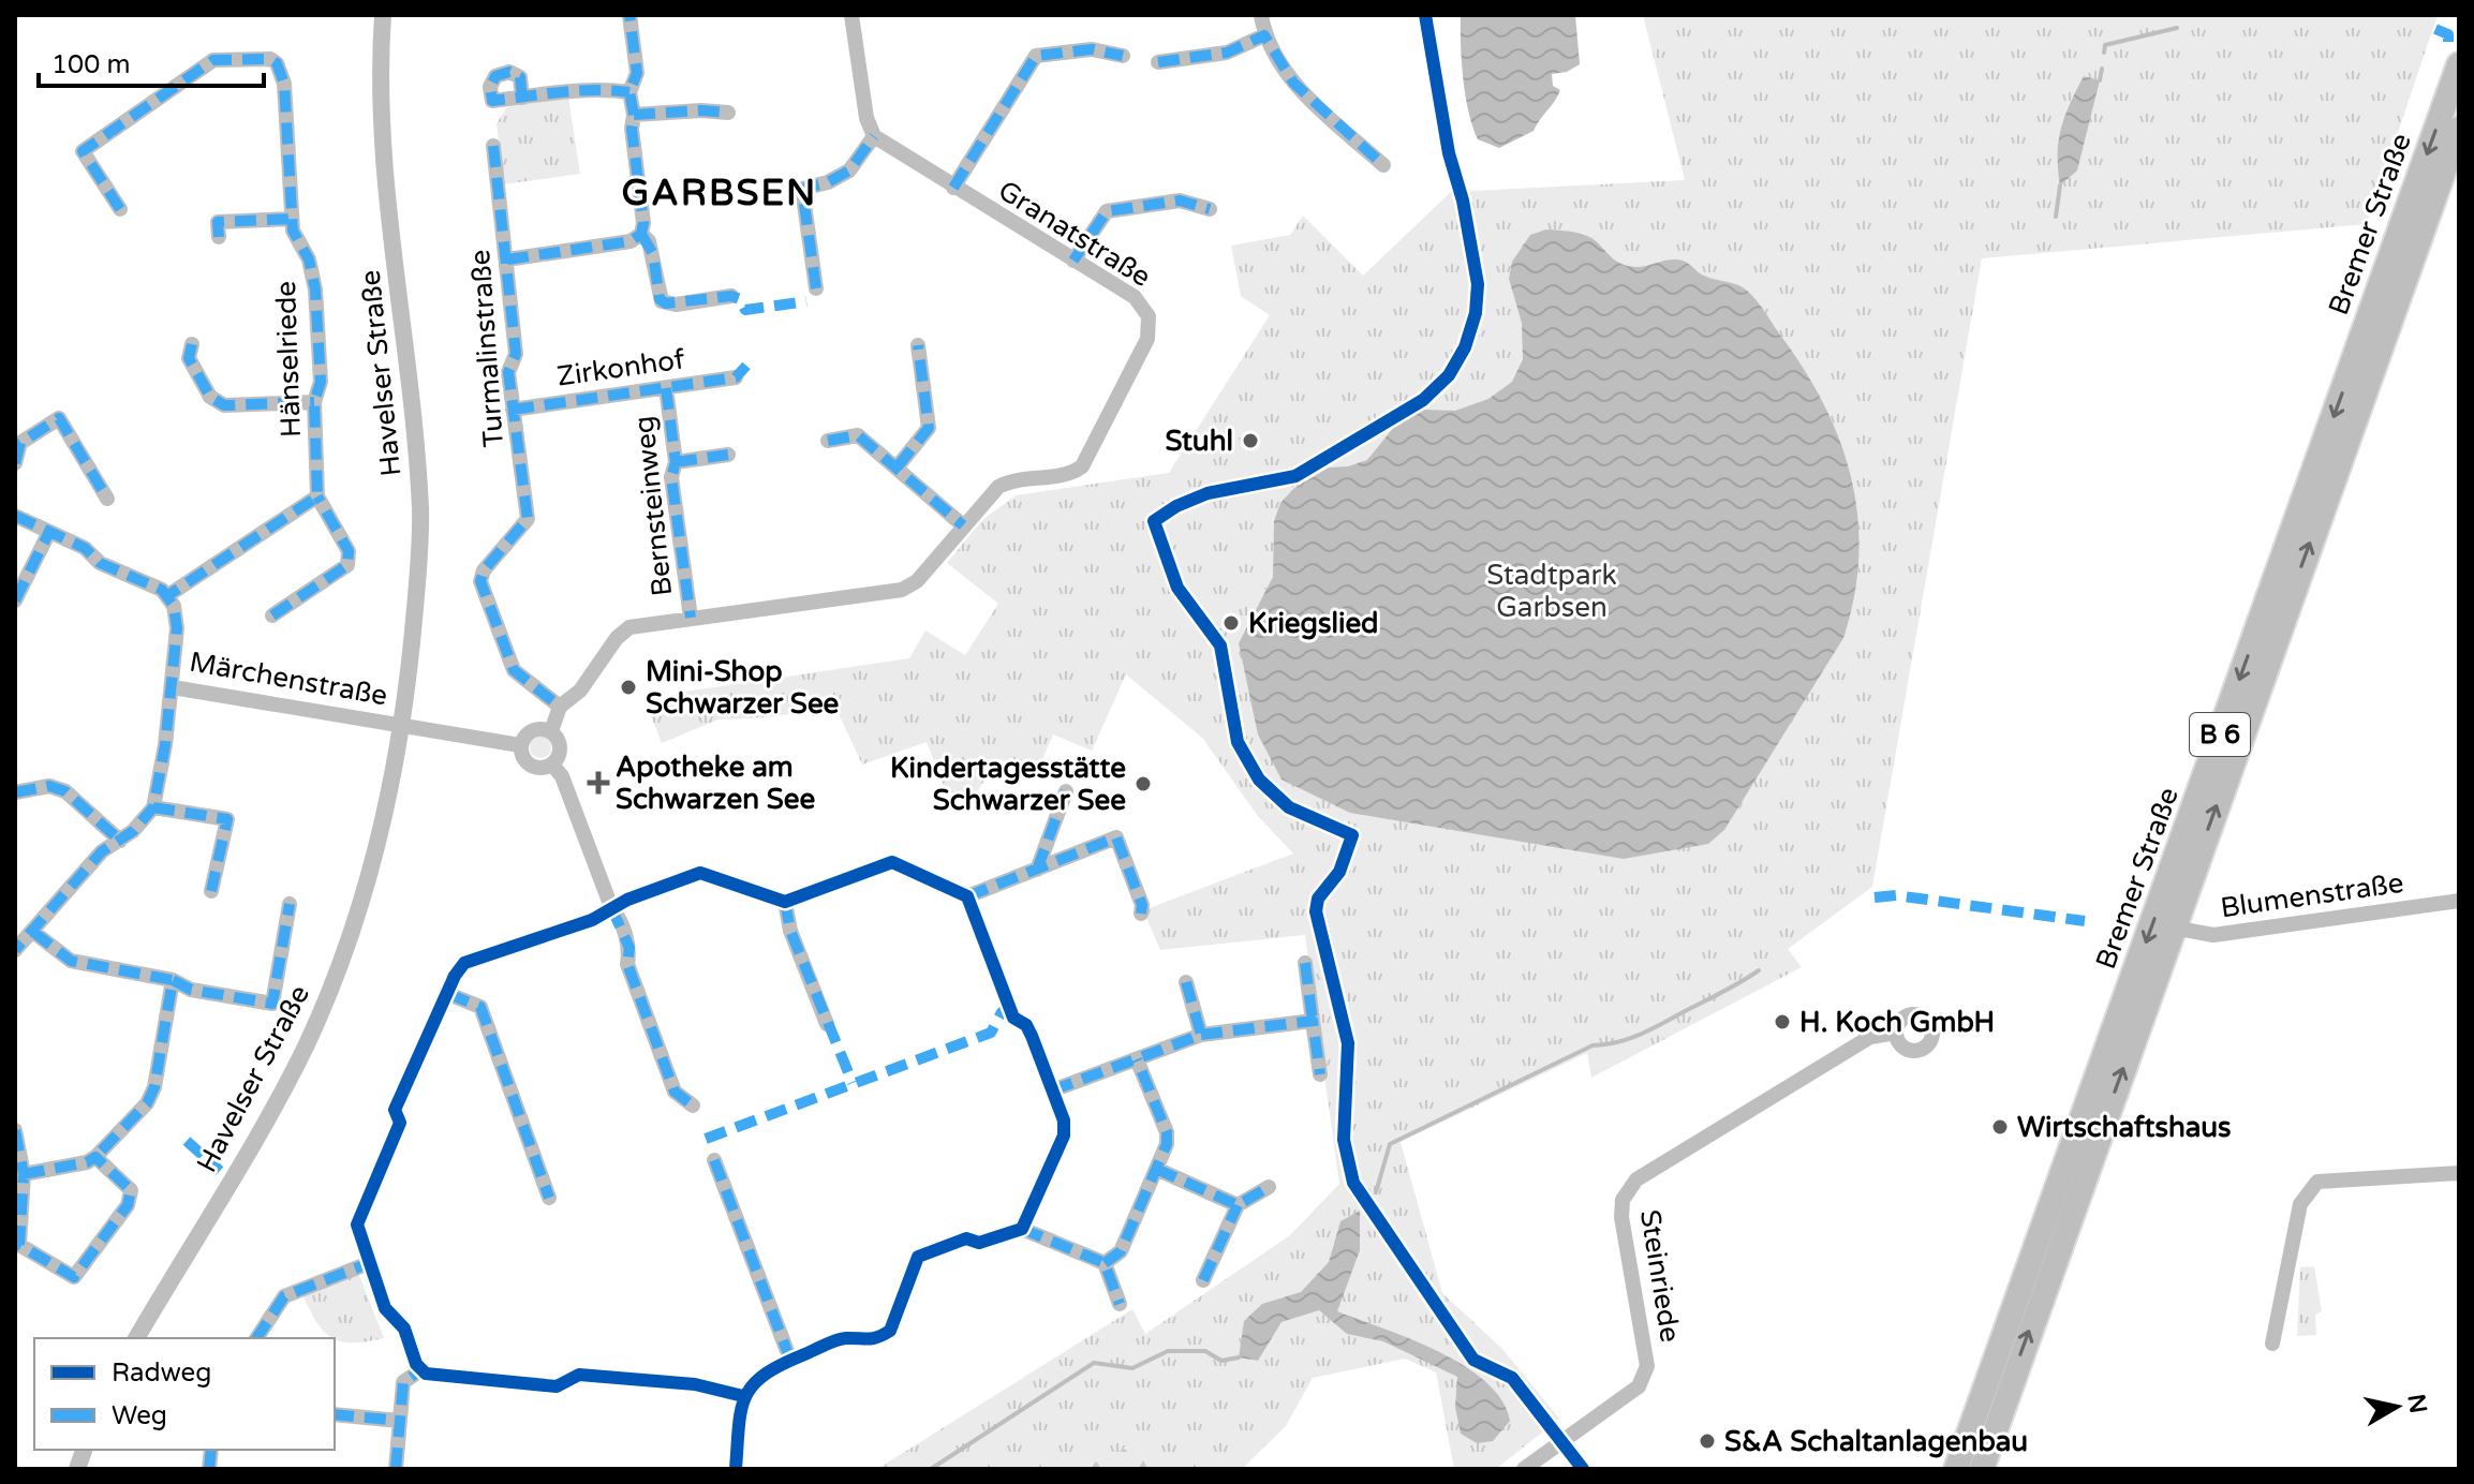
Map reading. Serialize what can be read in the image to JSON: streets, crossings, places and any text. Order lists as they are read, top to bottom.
{
  "streets": {
    "main road": ["Bremer Straße", "B 6"],
    "street": [
      "Granatstraße",
      "Turmalinstraße",
      "Hänselriede",
      "Zirkonhof",
      "Havelser Straße",
      "Bernsteinweg",
      "Märchenstraße",
      "Blumenstraße",
      "Steinriede"
    ]
  },
  "crossings": [
    ["Bremer Straße", "Blumenstraße"],
    ["Granatstraße", "Turmalinstraße"],
    ["Granatstraße", "Bernsteinweg"],
    ["Turmalinstraße", "Zirkonhof"],
    ["Zirkonhof", "Bernsteinweg"],
    ["Havelser Straße", "Märchenstraße"]
  ],
  "districts": ["GARBSEN"],
  "parks": ["Stadtpark Garbsen"],
  "places": {
    "other": [
      "Stuhl",
      "Kriegslied",
      "Mini-Shop Schwarzer See",
      "Kindertagesstätte Schwarzer See",
      "H. Koch GmbH",
      "Wirtschaftshaus",
      "S&A Schaltanlagenbau"
    ],
    "health": ["Apotheke am Schwarzen See"]
  },
  "legend": ["Radweg", "Weg"],
  "scale_bar": "100 m",
  "north": "right"
}
